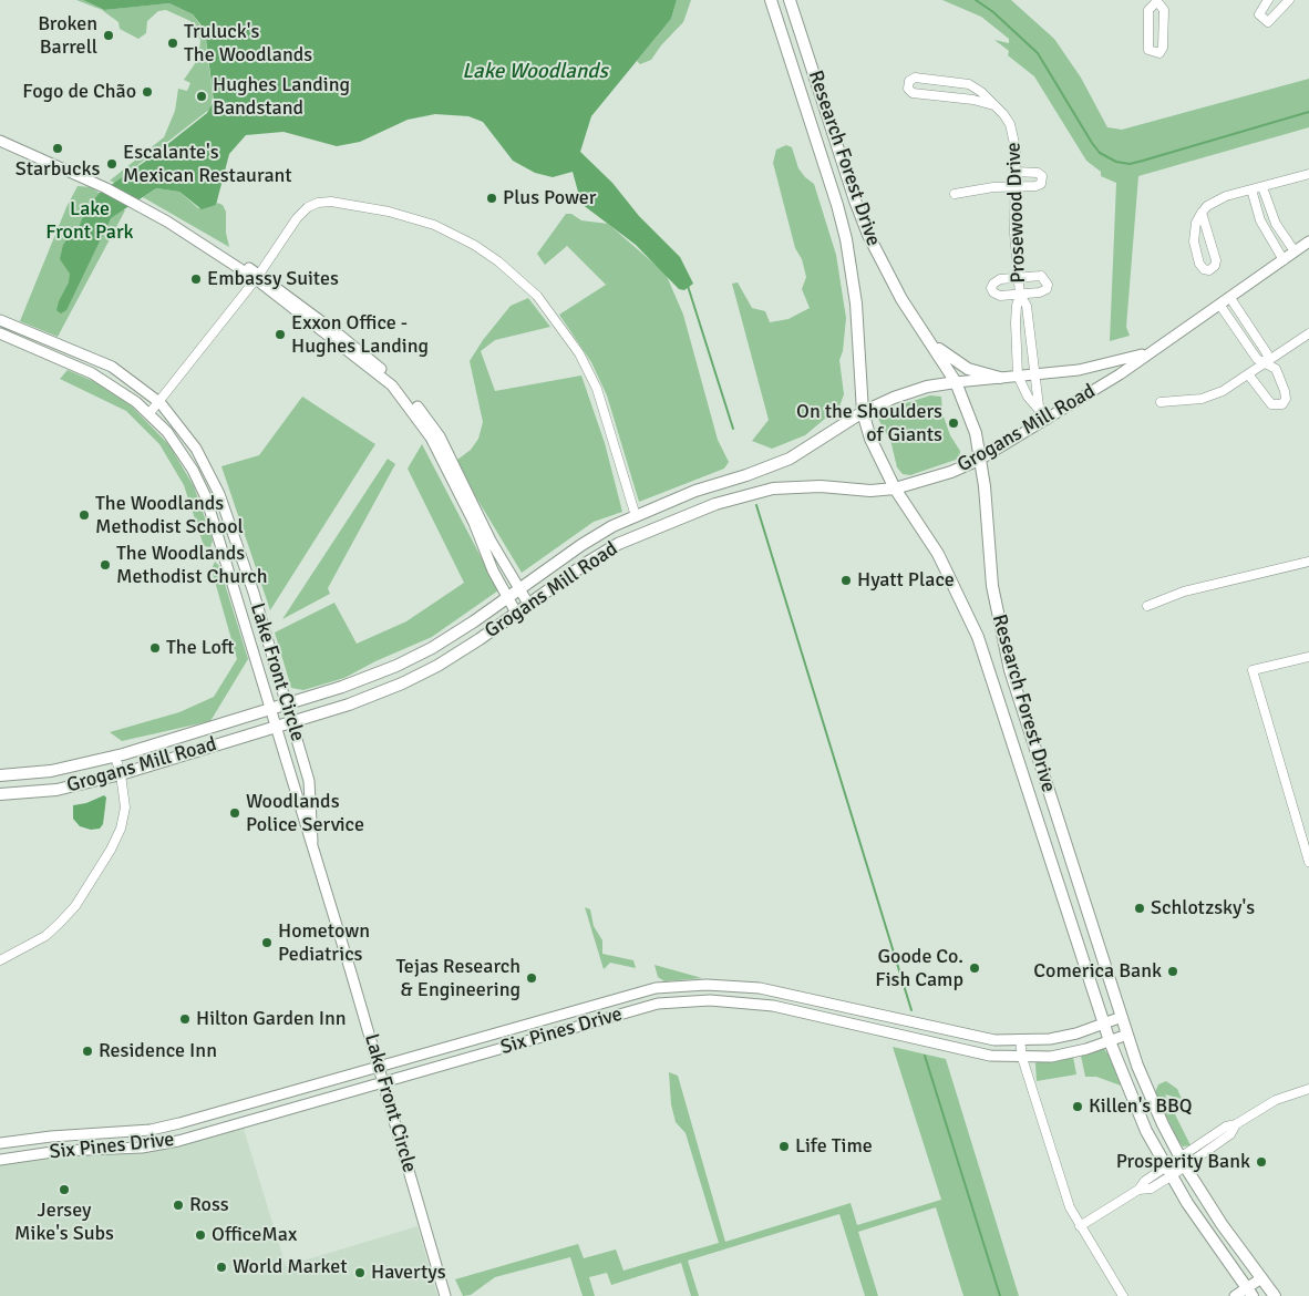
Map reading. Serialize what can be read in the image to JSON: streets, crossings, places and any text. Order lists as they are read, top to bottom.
{
  "streets": {
    "main road": ["Research Forest Drive", "Grogans Mill Road"],
    "street": ["Prosewood Drive", "Lake Front Circle", "Six Pines Drive"]
  },
  "crossings": [
    ["Research Forest Drive", "Grogans Mill Road"],
    ["Research Forest Drive", "Six Pines Drive"],
    ["Prosewood Drive", "Grogans Mill Road"],
    ["Grogans Mill Road", "Lake Front Circle"],
    ["Lake Front Circle", "Six Pines Drive"]
  ],
  "water": ["Lake Woodlands"],
  "parks": ["Lake Front Park"],
  "places": [
    "Broken Barrell",
    "Truluck's The Woodlands",
    "Fogo de Chão",
    "Hughes Landing Bandstand",
    "Starbucks",
    "Escalante's Mexican Restaurant",
    "Plus Power",
    "Embassy Suites",
    "Exxon Office - Hughes Landing",
    "On the Shoulders of Giants",
    "The Woodlands Methodist School",
    "The Woodlands Methodist Church",
    "Hyatt Place",
    "The Loft",
    "Woodlands Police Service",
    "Schlotzsky's",
    "Hometown Pediatrics",
    "Goode Co. Fish Camp",
    "Comerica Bank",
    "Tejas Research & Engineering",
    "Hilton Garden Inn",
    "Residence Inn",
    "Killen's BBQ",
    "Life Time",
    "Prosperity Bank",
    "Jersey Mike's Subs",
    "Ross",
    "OfficeMax",
    "World Market",
    "Havertys"
  ]
}
